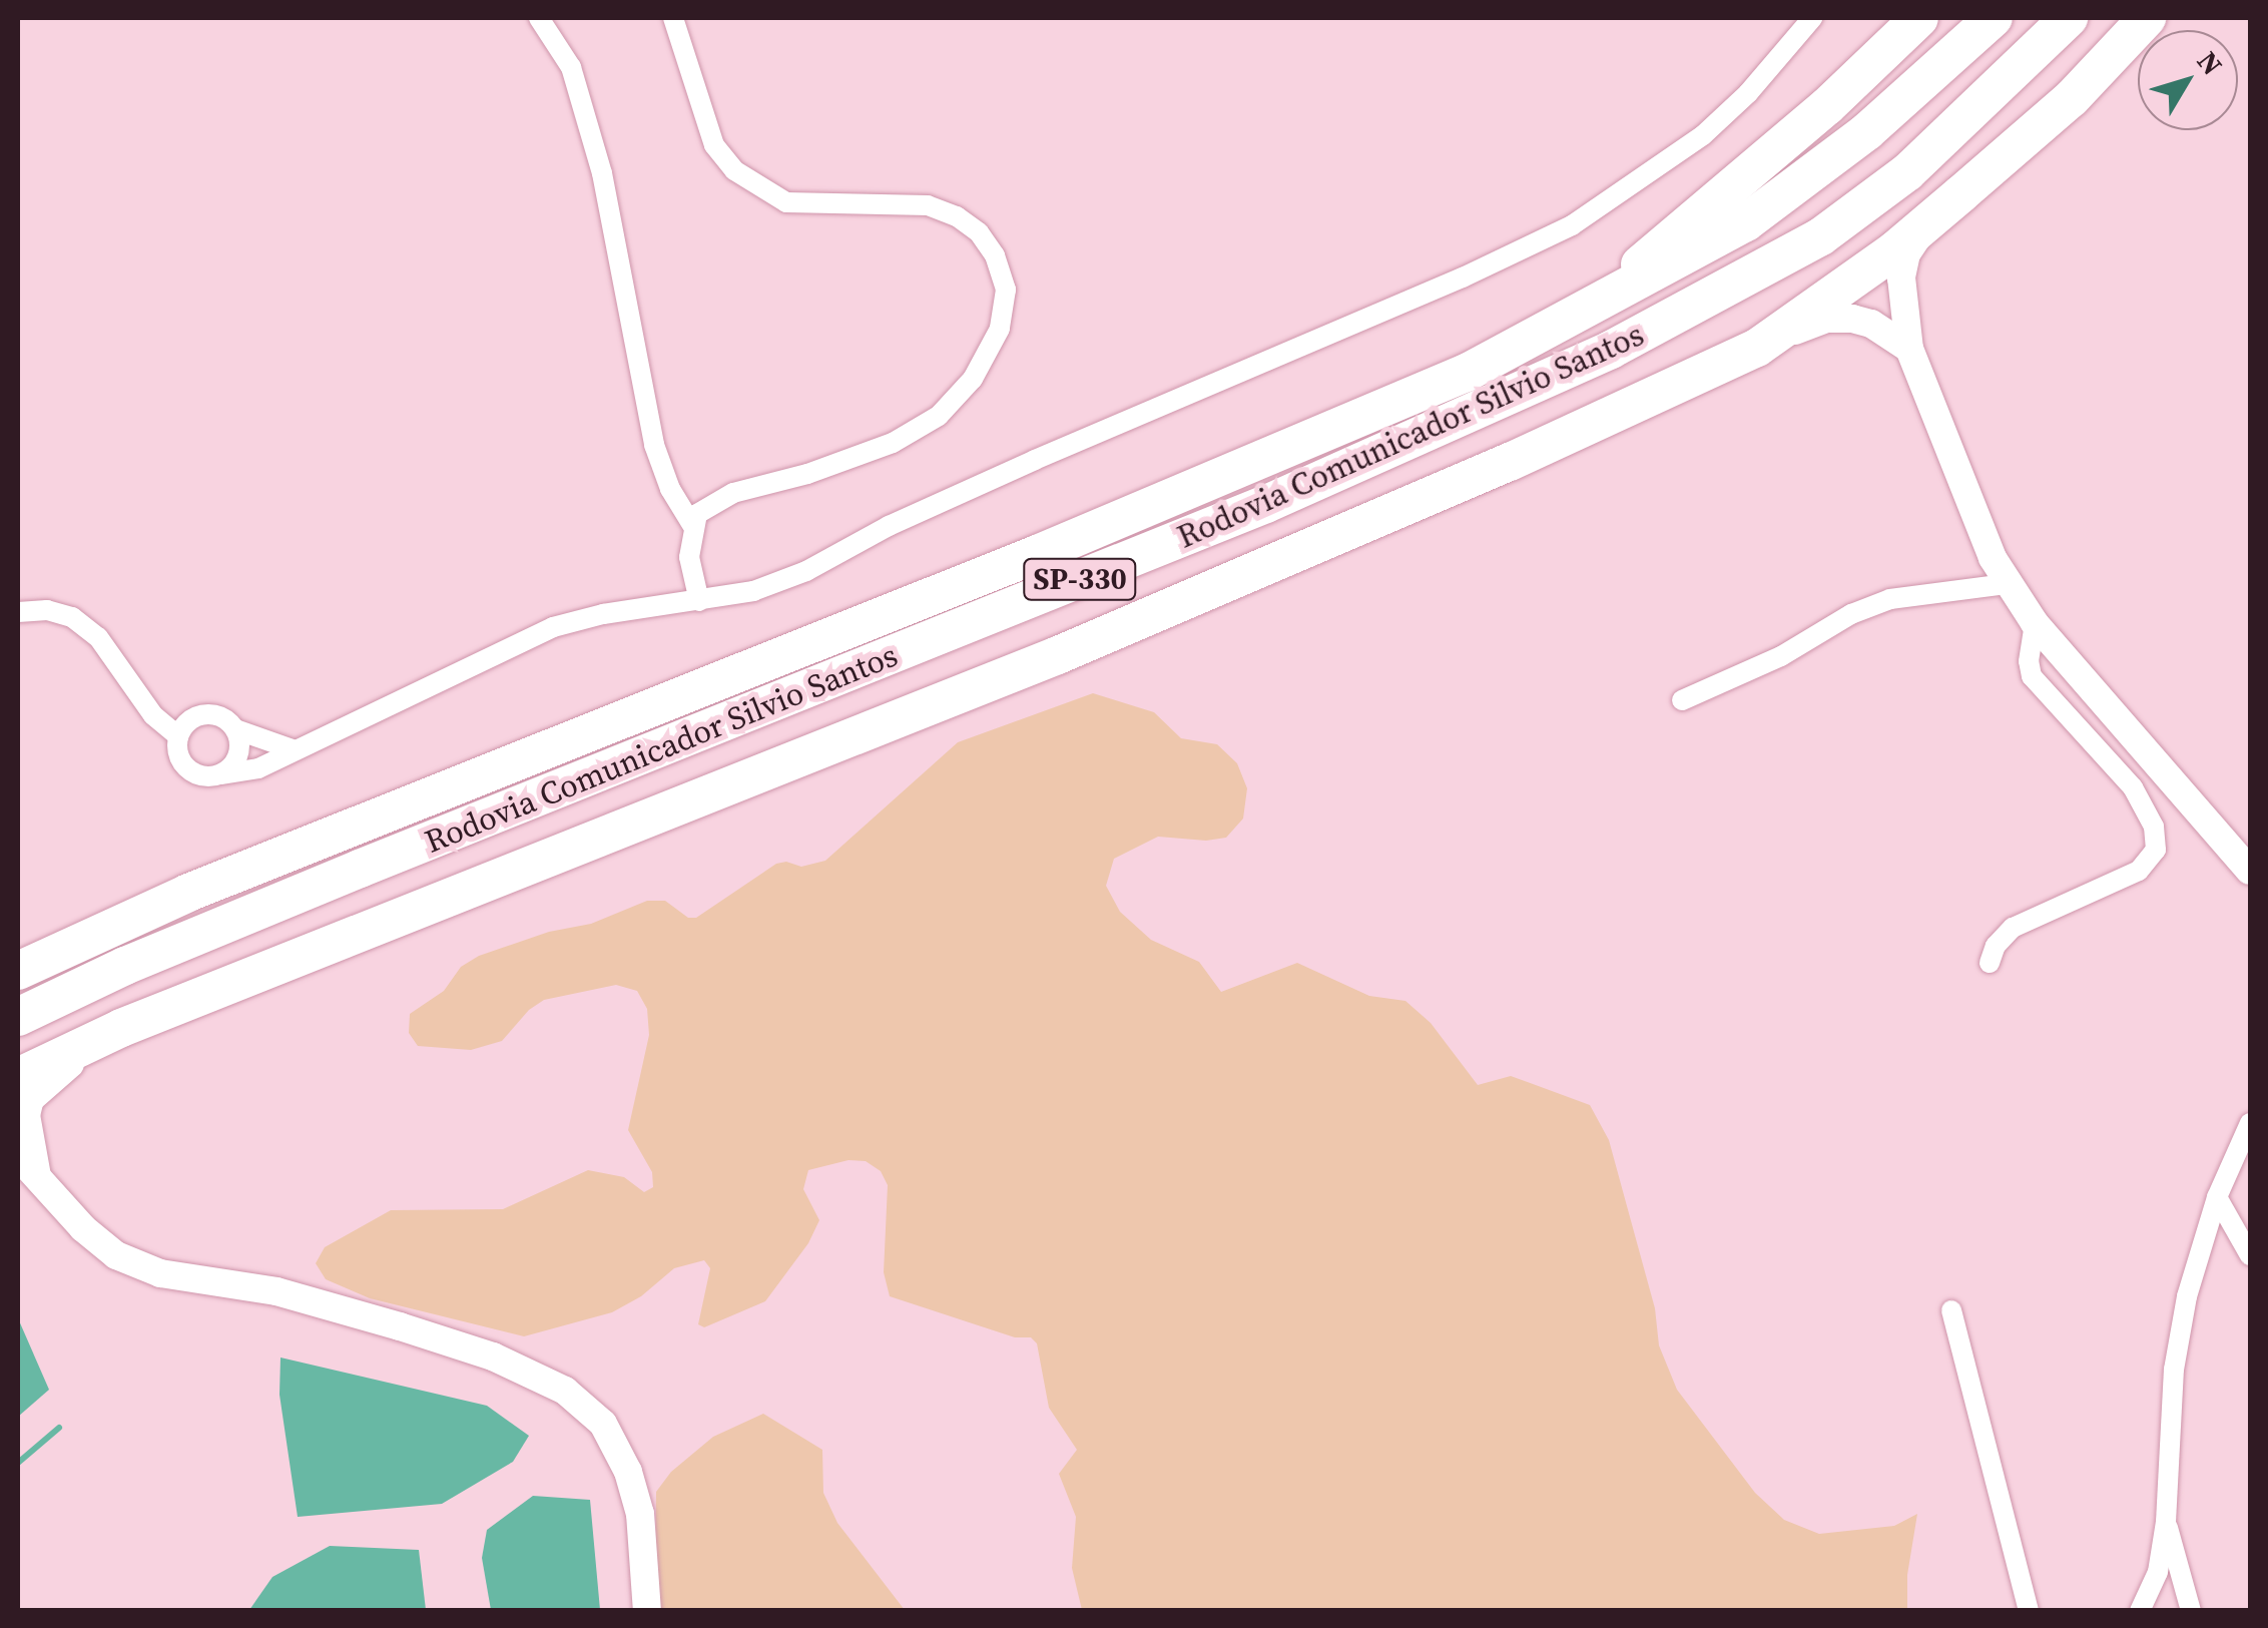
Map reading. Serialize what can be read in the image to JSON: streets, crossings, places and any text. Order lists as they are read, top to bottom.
{
  "streets": {
    "highway": ["Rodovia Comunicador Silvio Santos", "SP-330"]
  },
  "north": "top right"
}
